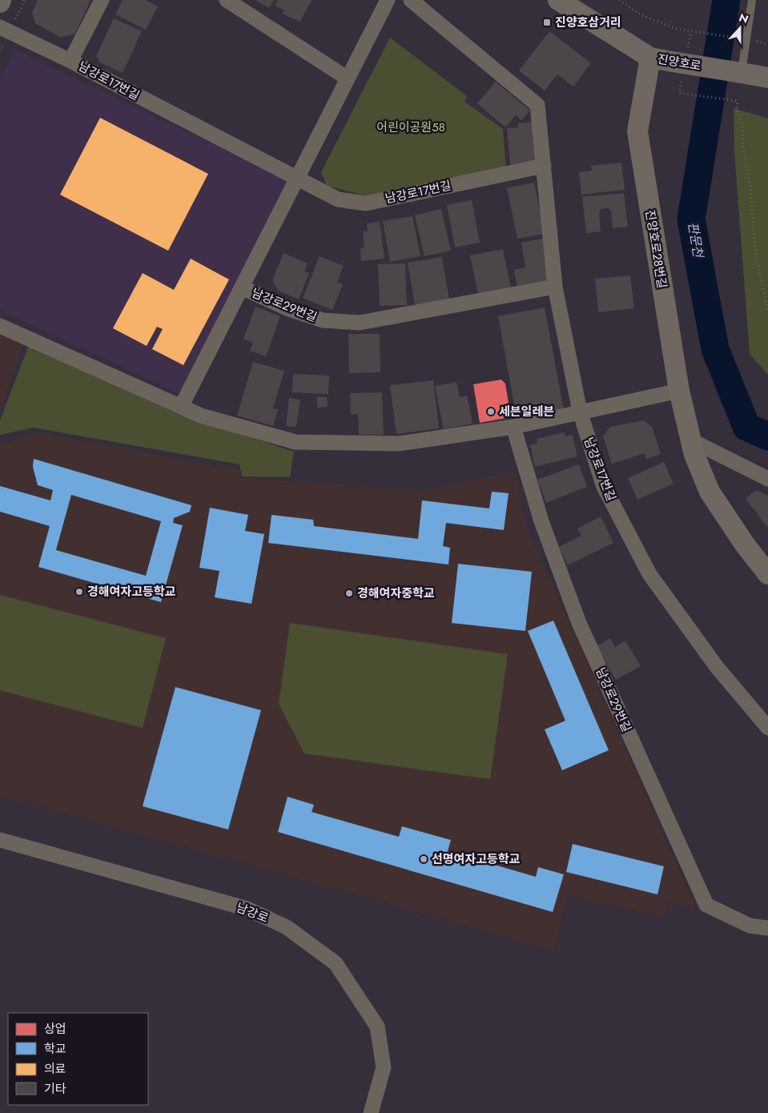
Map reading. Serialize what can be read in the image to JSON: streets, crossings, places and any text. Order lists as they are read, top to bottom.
{
  "streets": {
    "street": [
      "진양호로",
      "남강로17번길",
      "진양호로28번길",
      "남강로29번길",
      "남강로"
    ]
  },
  "crossings": [
    ["진양호로", "진양호로28번길"],
    ["남강로17번길", "남강로29번길"]
  ],
  "water": ["판문천"],
  "parks": ["어린이공원58"],
  "places": {
    "transit": ["진양호삼거리"],
    "other": [
      "세븐일레븐",
      "경해여자고등학교",
      "경해여자중학교",
      "선명여자고등학교"
    ]
  },
  "legend": [
    "상업",
    "학교",
    "의료",
    "기타"
  ],
  "north": "top"
}
